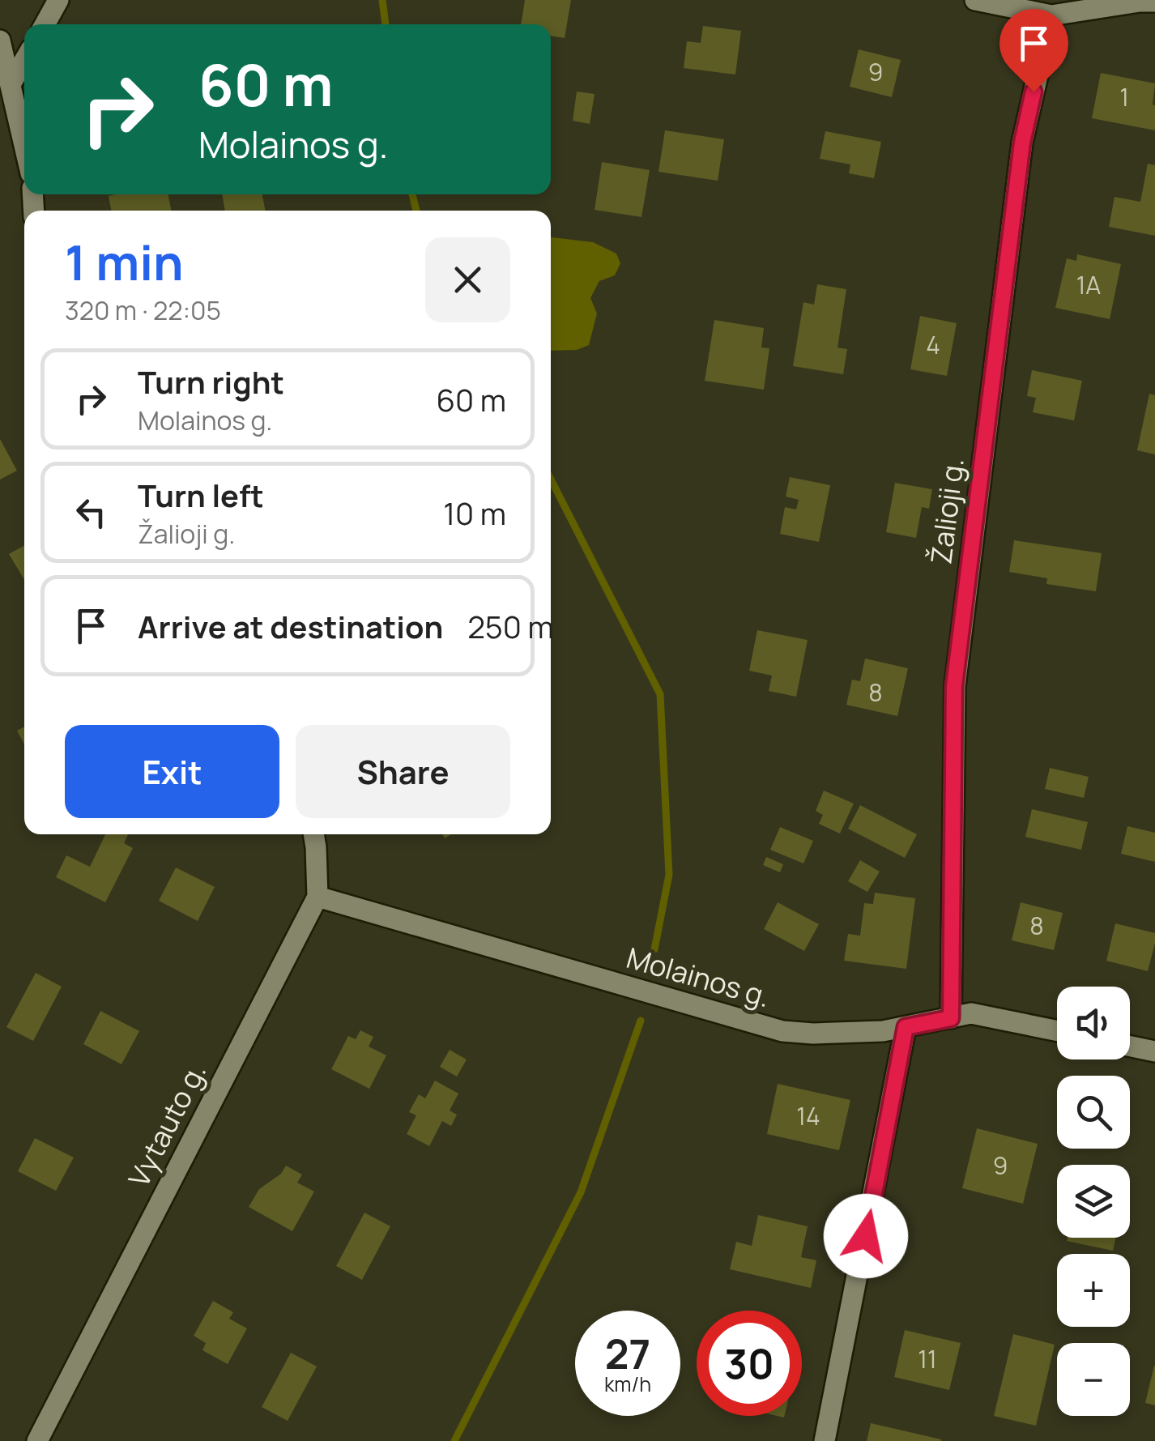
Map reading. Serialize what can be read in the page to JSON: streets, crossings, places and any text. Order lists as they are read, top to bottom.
{
  "streets": {
    "street": ["Žalioji g.", "Molainos g.", "Vytauto g."]
  },
  "crossings": [
    ["Žalioji g.", "Molainos g."],
    ["Molainos g.", "Vytauto g."]
  ],
  "house_numbers": [
    "9",
    "1",
    "1A",
    "4",
    "8",
    "8",
    "14",
    "9",
    "11"
  ],
  "page": {
    "turn": ["60 m", "Molainos g."],
    "heading": ["1 min", "320 m · 22:05"],
    "list": [
      {
        "name": "Turn right",
        "note": "Molainos g.",
        "value": "60 m"
      },
      {
        "name": "Turn left",
        "note": "Žalioji g.",
        "value": "10 m"
      },
      {
        "name": "Arrive at destination",
        "value": "250 m"
      }
    ],
    "buttons": ["Exit", "Share"],
    "map_buttons": ["+", "−"],
    "speed": "27 km/h",
    "limit": "30"
  }
}
